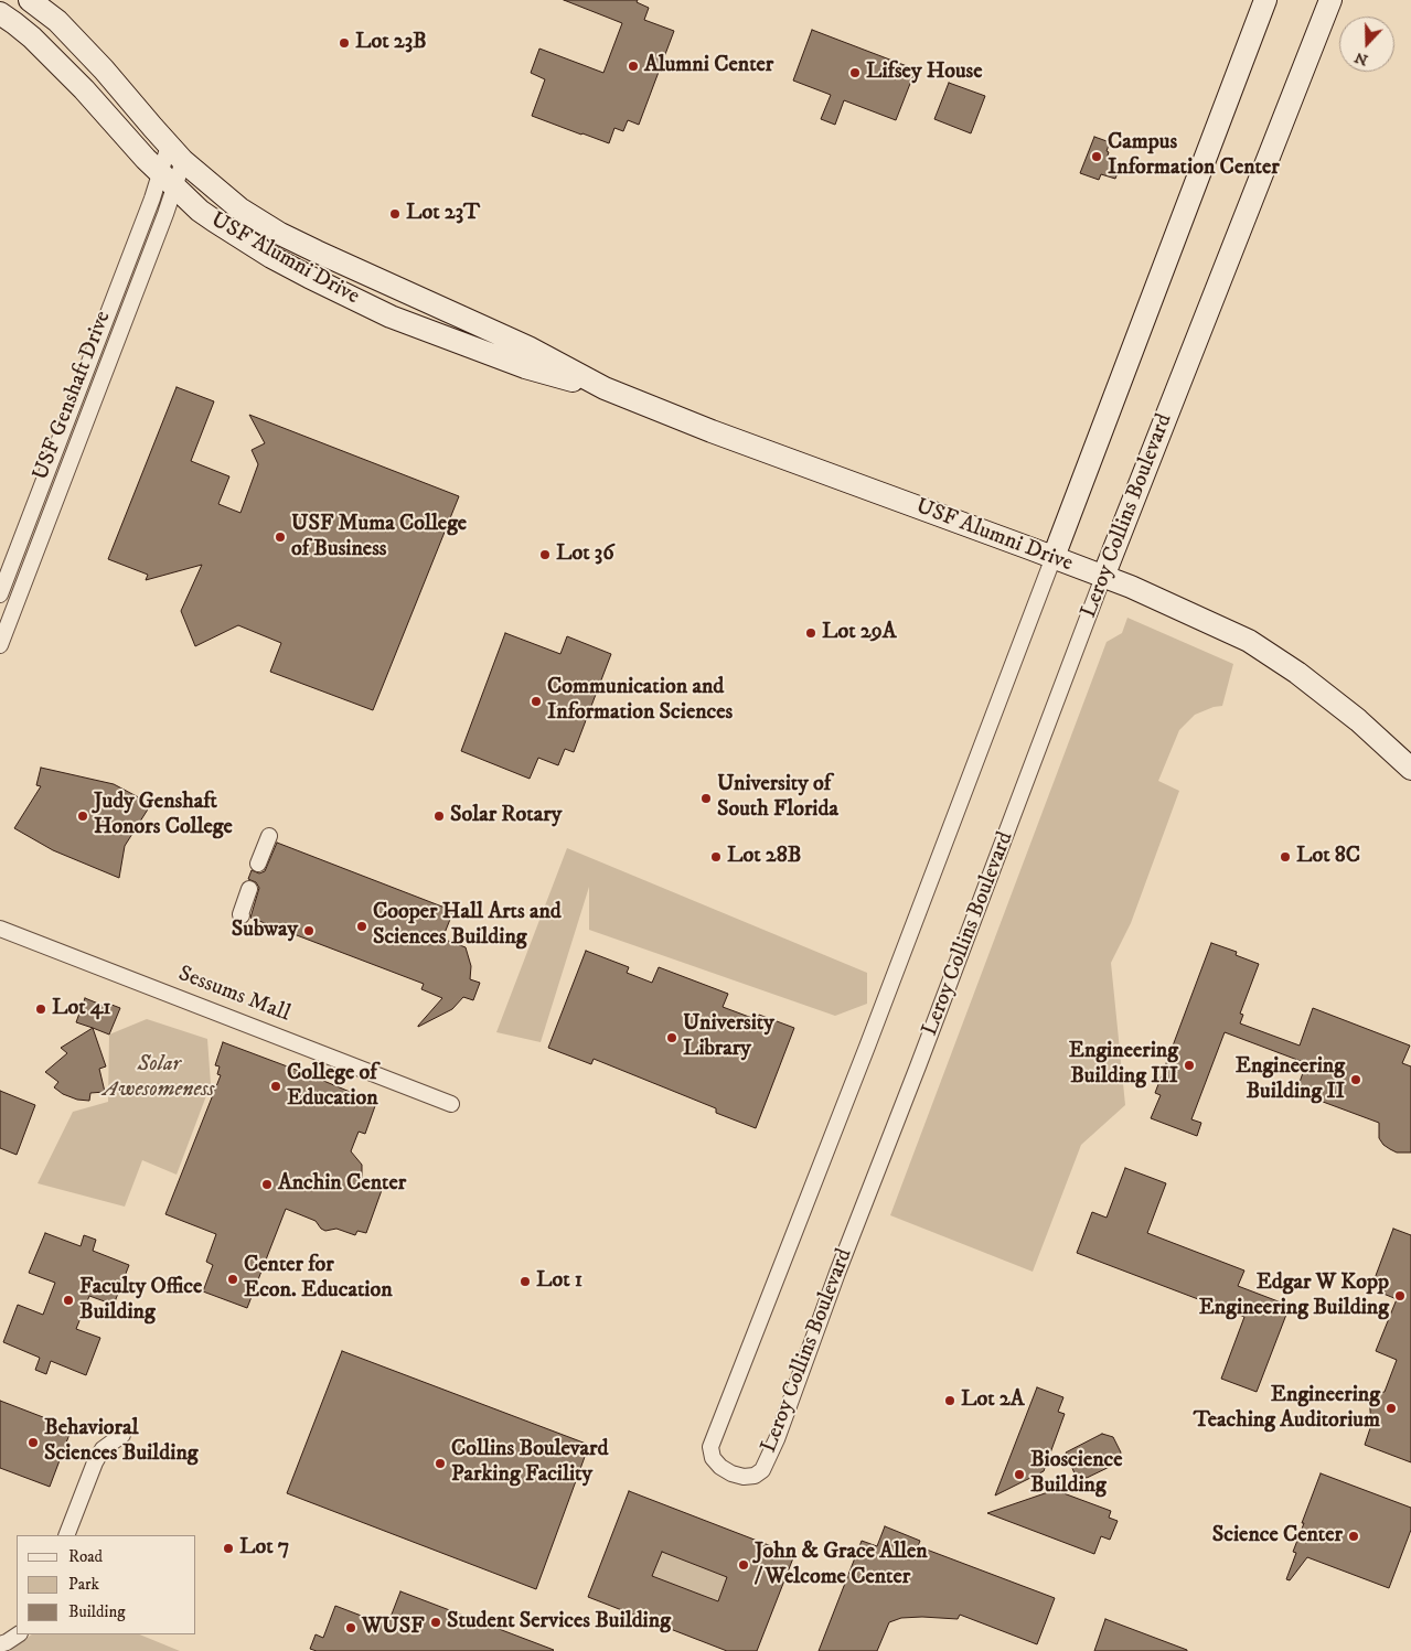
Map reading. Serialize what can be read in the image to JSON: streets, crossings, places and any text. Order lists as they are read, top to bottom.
{
  "streets": {
    "street": [
      "USF Alumni Drive",
      "USF Genshaft Drive",
      "Leroy Collins Boulevard",
      "Sessums Mall"
    ]
  },
  "crossings": [
    ["USF Alumni Drive", "USF Genshaft Drive"],
    ["USF Alumni Drive", "Leroy Collins Boulevard"]
  ],
  "parks": ["Solar Awesomeness"],
  "places": [
    "Lot 23B",
    "Alumni Center",
    "Lifsey House",
    "Campus Information Center",
    "Lot 23T",
    "USF Muma College of Business",
    "Lot 36",
    "Lot 29A",
    "Communication and Information Sciences",
    "University of South Florida",
    "Judy Genshaft Honors College",
    "Solar Rotary",
    "Lot 28B",
    "Lot 8C",
    "Cooper Hall Arts and Sciences Building",
    "Subway",
    "Lot 41",
    "University Library",
    "Engineering Building III",
    "Engineering Building II",
    "College of Education",
    "Anchin Center",
    "Center for Econ. Education",
    "Lot 1",
    "Edgar W Kopp Engineering Building",
    "Faculty Office Building",
    "Lot 2A",
    "Engineering Teaching Auditorium",
    "Behavioral Sciences Building",
    "Collins Boulevard Parking Facility",
    "Bioscience Building",
    "Science Center",
    "Lot 7",
    "John & Grace Allen / Welcome Center",
    "Student Services Building",
    "WUSF"
  ],
  "legend": ["Road", "Park", "Building"],
  "north": "bottom"
}
